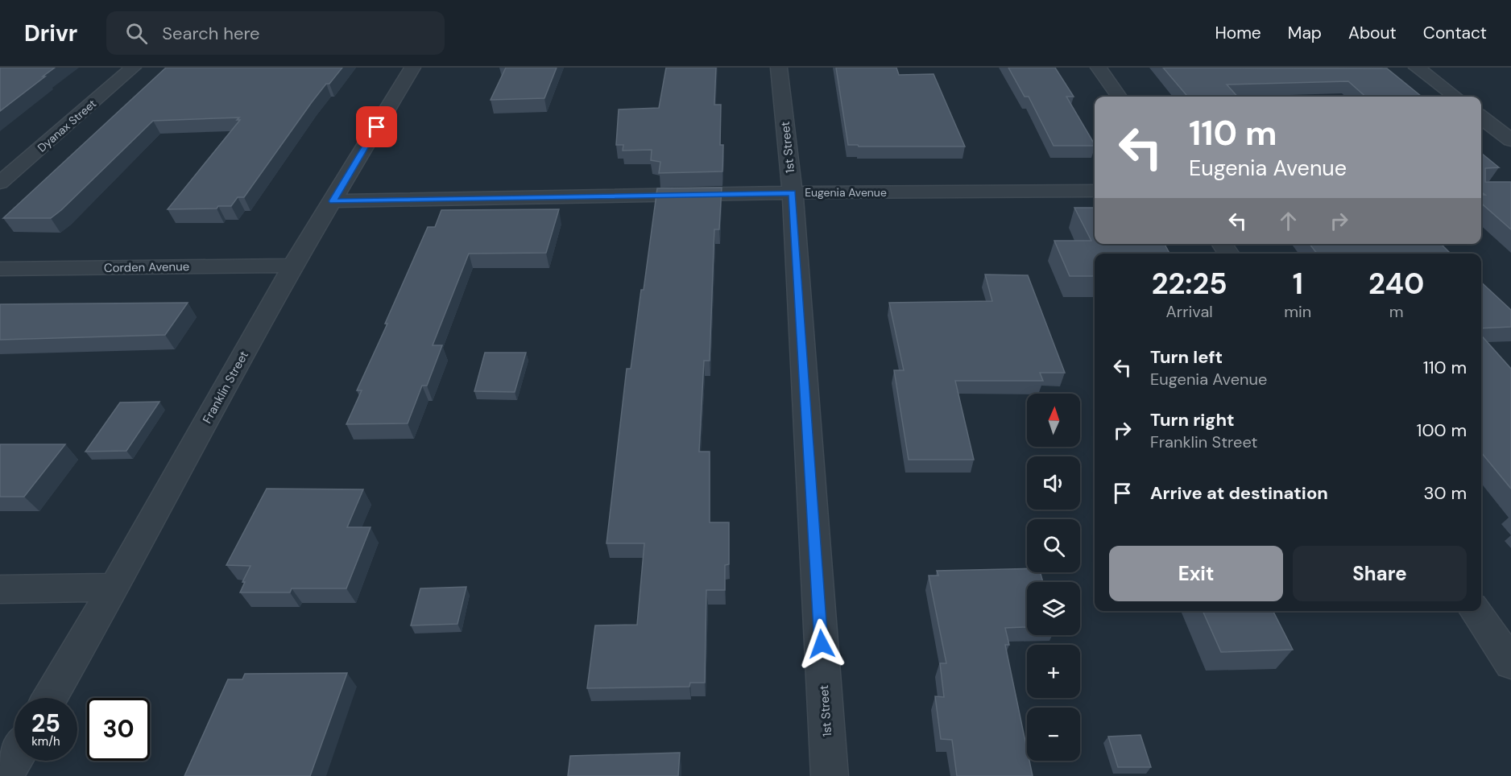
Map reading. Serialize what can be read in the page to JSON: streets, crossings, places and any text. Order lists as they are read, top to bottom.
{
  "streets": {
    "street": [
      "Dyanax Street",
      "1st Street",
      "Eugenia Avenue",
      "Corden Avenue",
      "Franklin Street"
    ]
  },
  "crossings": [
    ["1st Street", "Eugenia Avenue"],
    ["Eugenia Avenue", "Franklin Street"],
    ["Corden Avenue", "Franklin Street"]
  ],
  "north": "top",
  "page": {
    "header": "Drivr",
    "search": "Search here",
    "nav": [
      "Home",
      "Map",
      "About",
      "Contact"
    ],
    "turn": ["110 m", "Eugenia Avenue"],
    "eta": [
      "22:25",
      "Arrival",
      "1",
      "min",
      "240",
      "m"
    ],
    "list": [
      {
        "name": "Turn left",
        "note": "Eugenia Avenue",
        "value": "110 m"
      },
      {
        "name": "Turn right",
        "note": "Franklin Street",
        "value": "100 m"
      },
      {
        "name": "Arrive at destination",
        "value": "30 m"
      }
    ],
    "map_buttons": ["+", "−"],
    "buttons": ["Exit", "Share"],
    "speed": "25 km/h",
    "limit": "30"
  }
}
